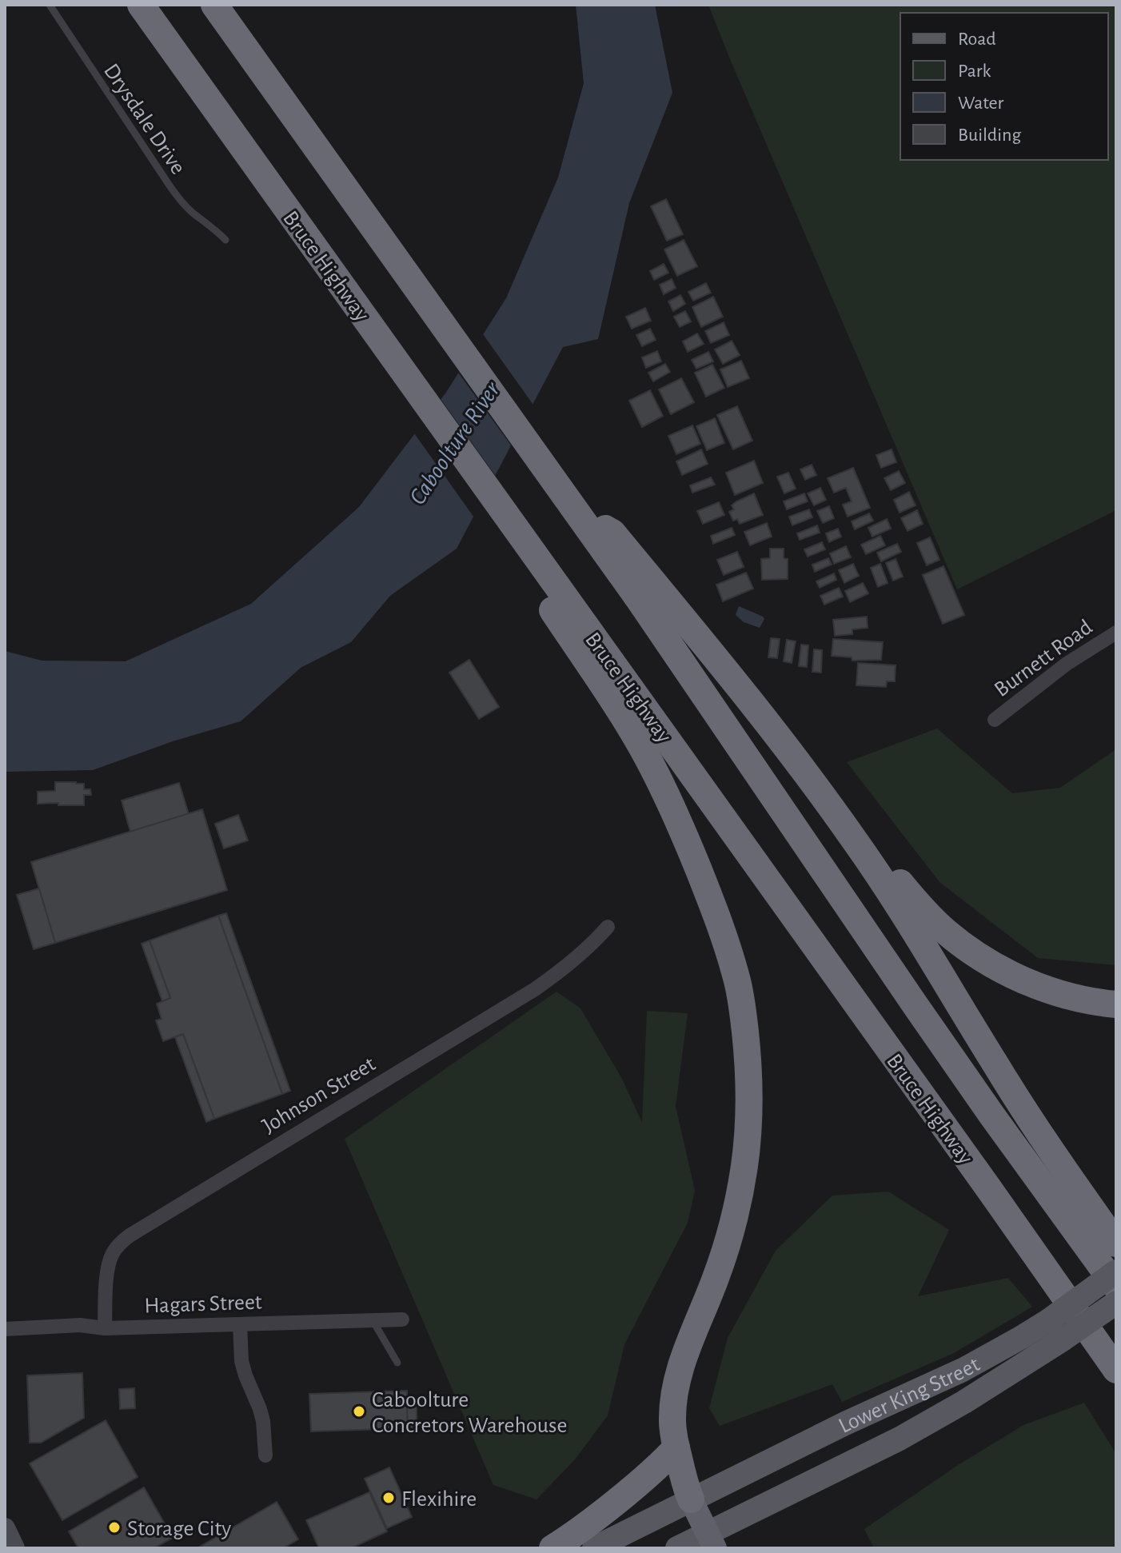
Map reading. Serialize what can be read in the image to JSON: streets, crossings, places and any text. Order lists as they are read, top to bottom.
{
  "streets": {
    "highway": ["Bruce Highway"],
    "main road": ["Lower King Street"],
    "street": ["Burnett Road", "Johnson Street", "Hagars Street"],
    "lane": ["Drysdale Drive"]
  },
  "crossings": [
    ["Johnson Street", "Hagars Street"]
  ],
  "water": ["Caboolture River"],
  "places": ["Caboolture Concretors Warehouse", "Flexihire", "Storage City"],
  "legend": [
    "Road",
    "Park",
    "Water",
    "Building"
  ]
}
